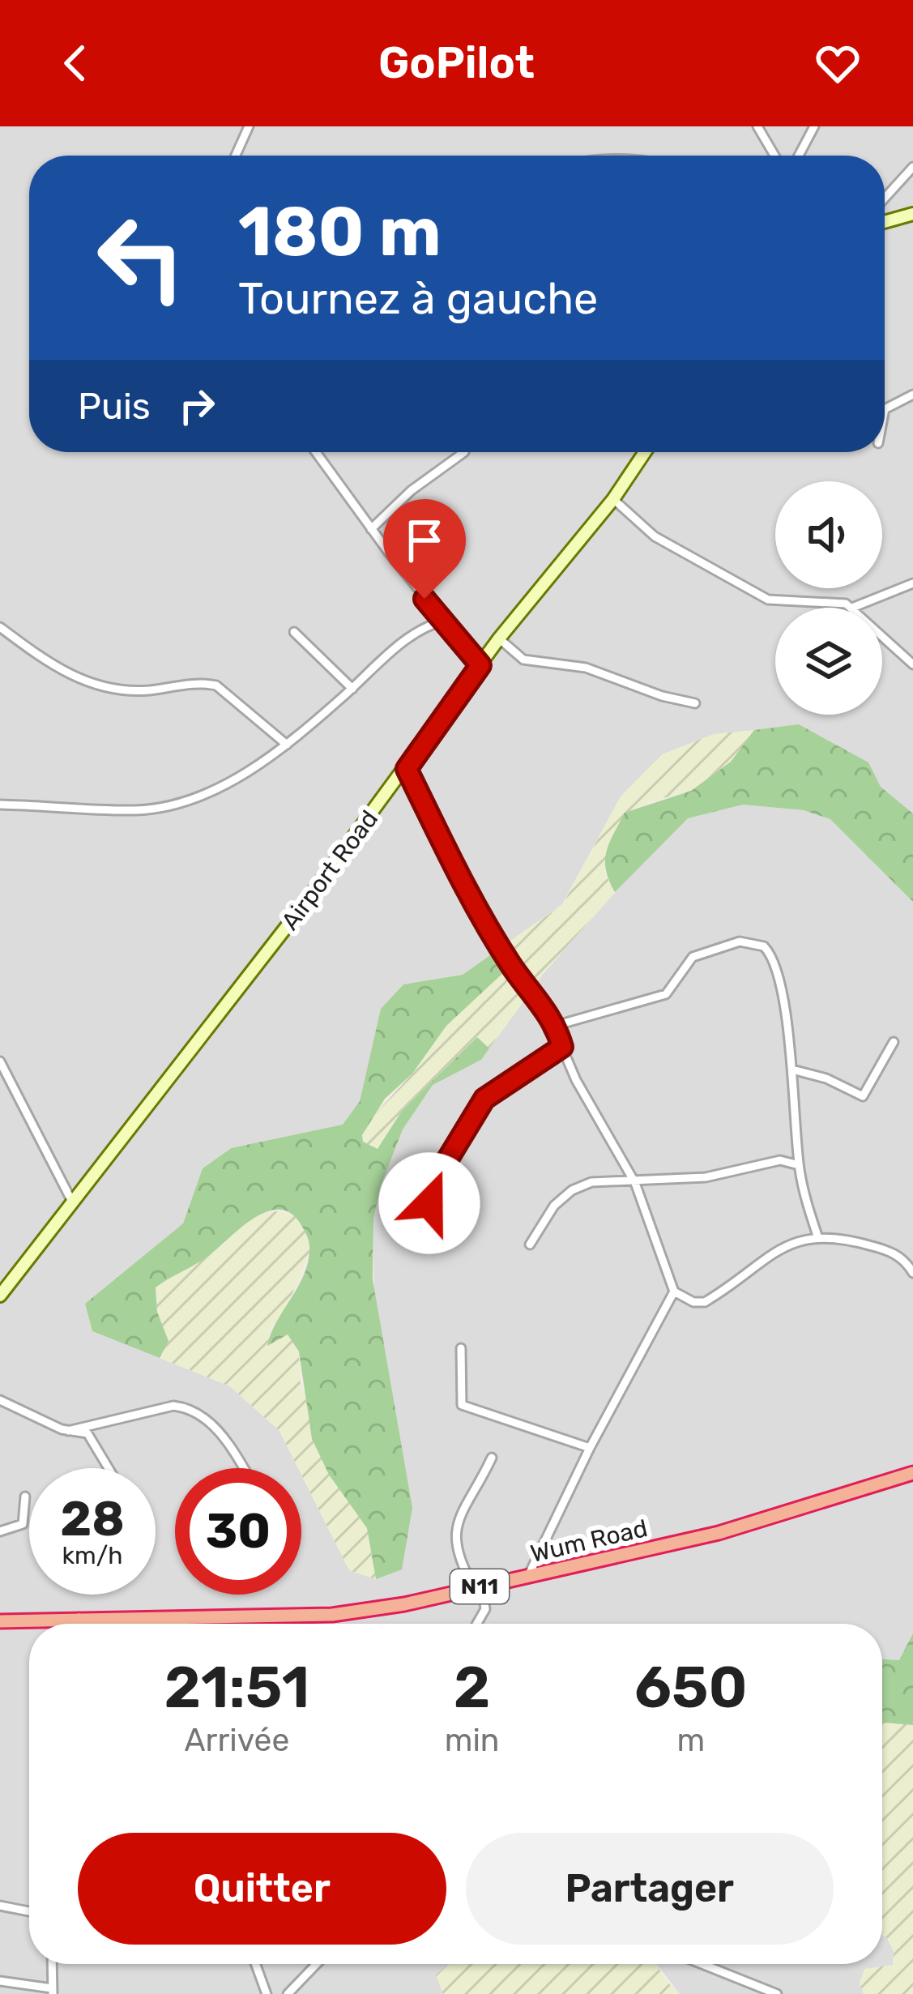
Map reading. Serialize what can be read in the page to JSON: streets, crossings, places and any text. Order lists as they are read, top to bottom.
{
  "streets": {
    "highway": ["Wum Road", "N11"],
    "main road": ["Airport Road"]
  },
  "page": {
    "header": "GoPilot",
    "turn": ["180 m", "Tournez à gauche"],
    "then": "Puis",
    "speed": "28 km/h",
    "limit": "30",
    "eta": [
      "21:51",
      "Arrivée",
      "2",
      "min",
      "650",
      "m"
    ],
    "buttons": ["Quitter", "Partager"]
  }
}
